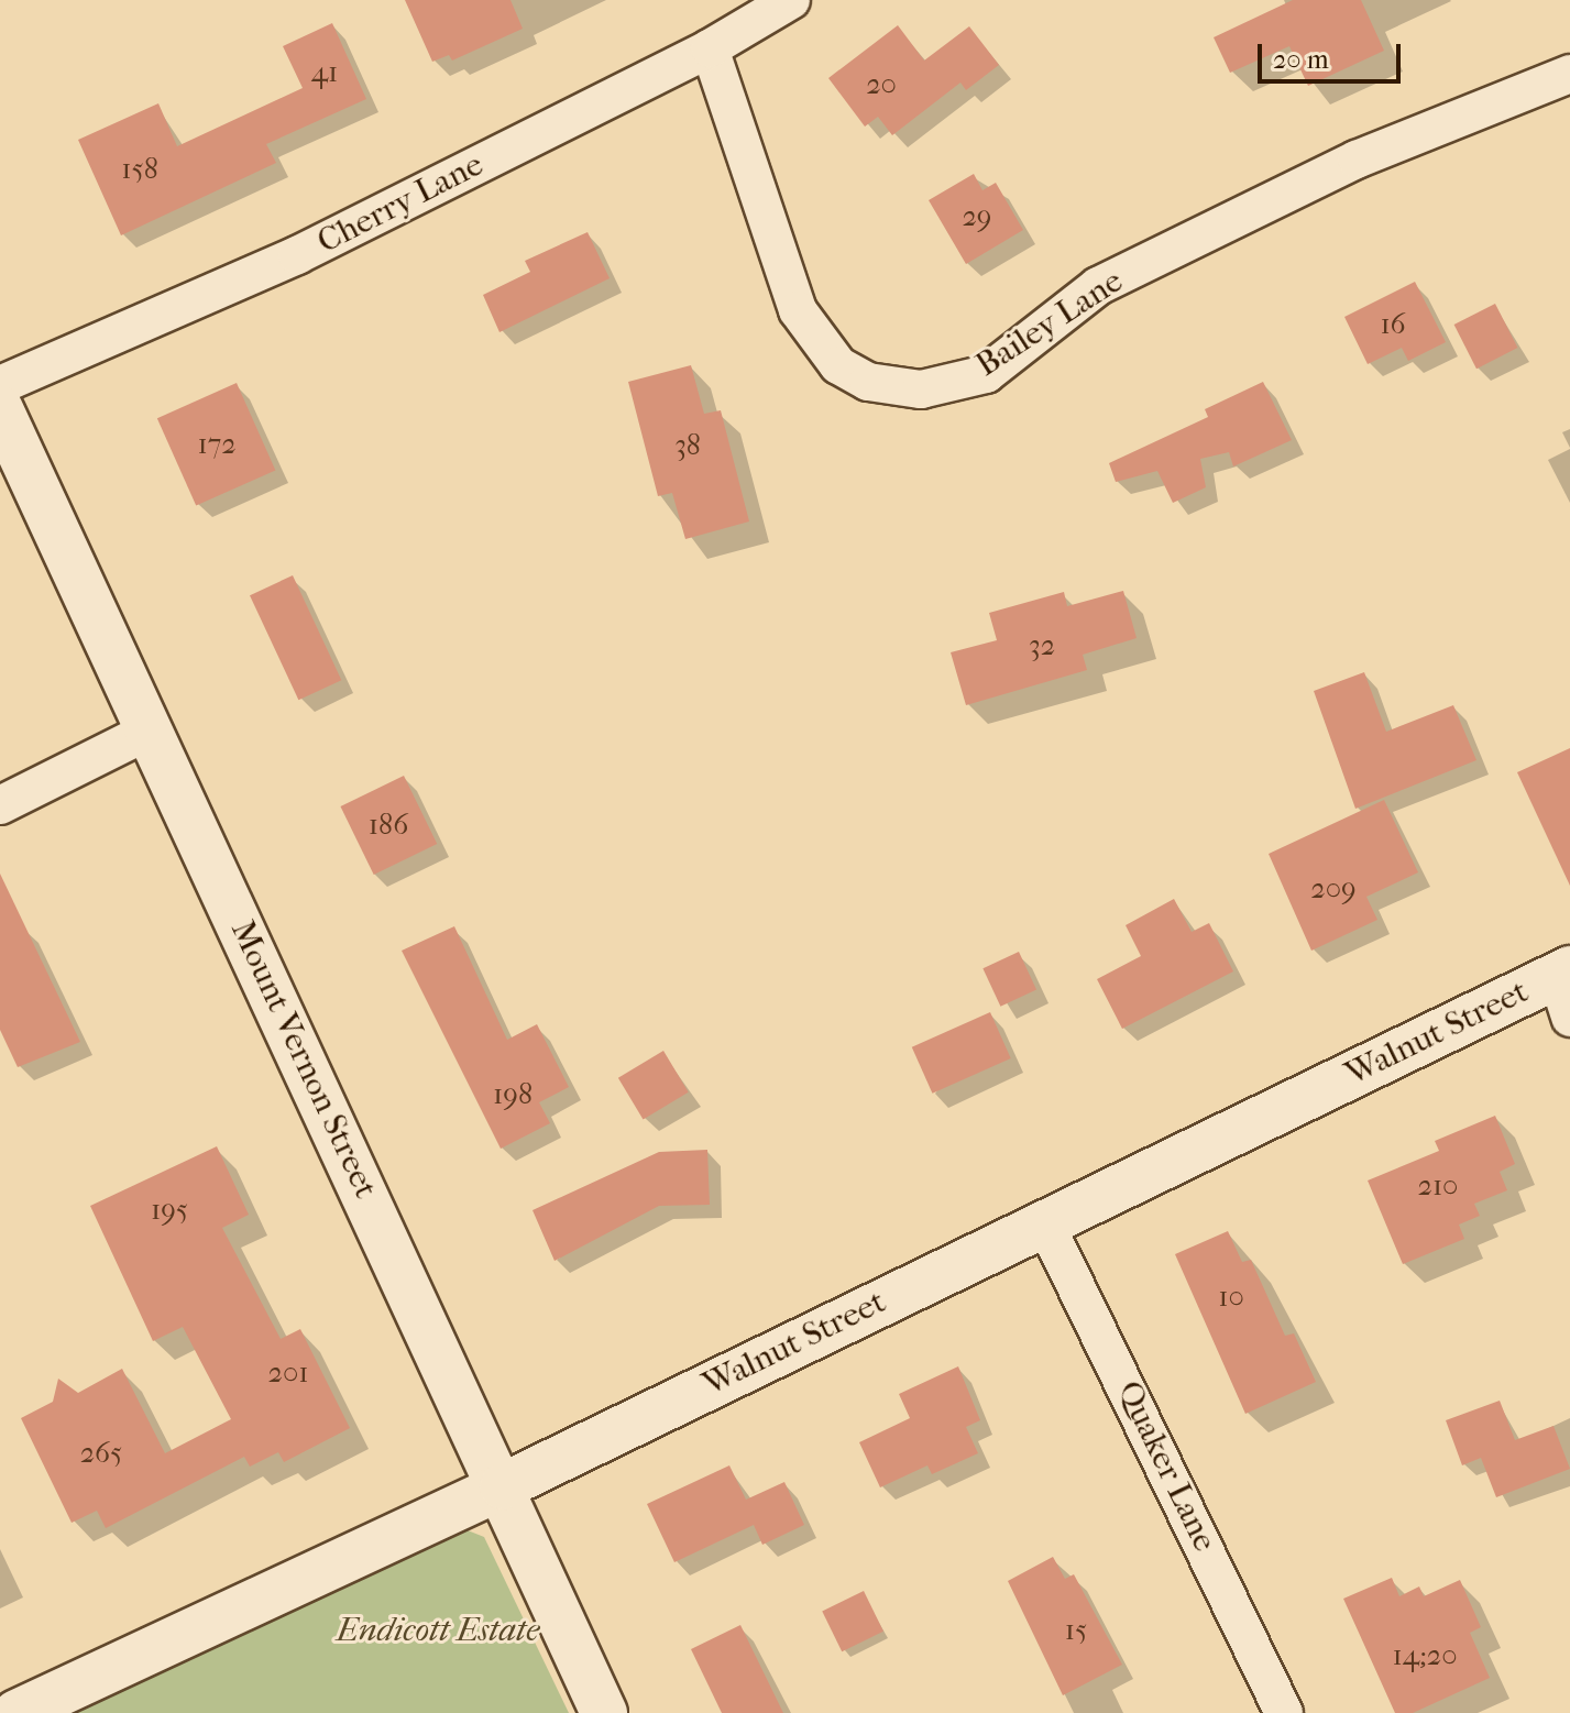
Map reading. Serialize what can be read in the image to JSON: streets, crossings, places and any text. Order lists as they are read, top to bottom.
{
  "streets": {
    "street": [
      "Cherry Lane",
      "Bailey Lane",
      "Walnut Street",
      "Mount Vernon Street",
      "Quaker Lane"
    ]
  },
  "crossings": [
    ["Cherry Lane", "Bailey Lane"],
    ["Walnut Street", "Mount Vernon Street"],
    ["Walnut Street", "Quaker Lane"]
  ],
  "parks": ["Endicott Estate"],
  "house_numbers": [
    "41",
    "20",
    "158",
    "29",
    "16",
    "172",
    "38",
    "32",
    "186",
    "209",
    "198",
    "210",
    "195",
    "10",
    "201",
    "265",
    "15",
    "14;20"
  ],
  "scale_bar": "20 m"
}
